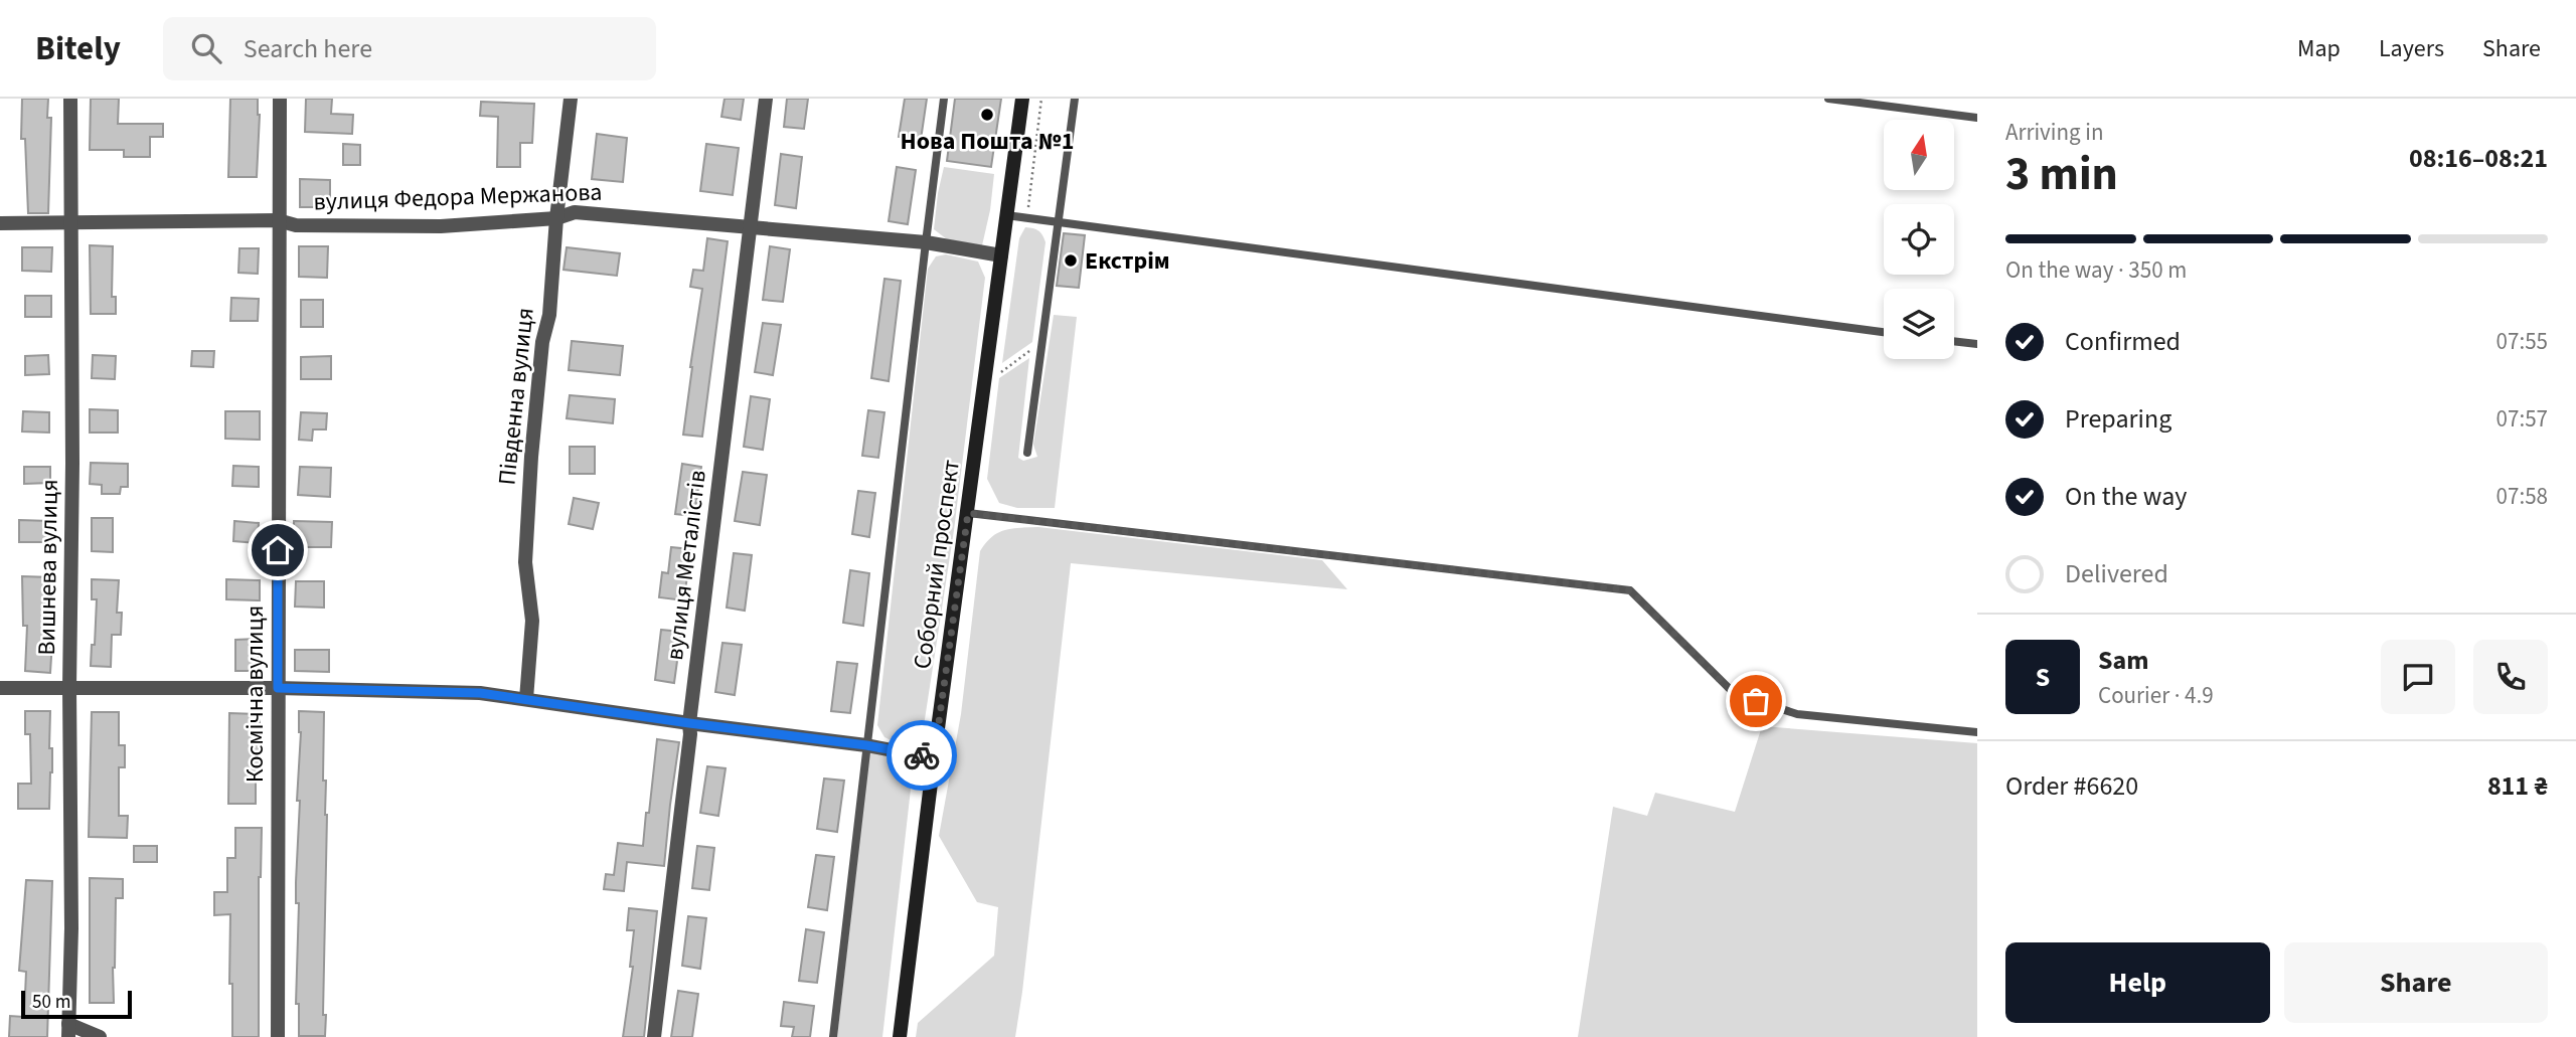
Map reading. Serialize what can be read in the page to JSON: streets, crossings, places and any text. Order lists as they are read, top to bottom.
{
  "streets": {
    "main road": ["Соборний проспект"],
    "street": [
      "вулиця Федора Мержанова",
      "Південна вулиця",
      "вулиця Металістів",
      "Вишнева вулиця",
      "Космічна вулиця"
    ]
  },
  "crossings": [
    ["вулиця Федора Мержанова", "Південна вулиця"],
    ["вулиця Федора Мержанова", "Соборний проспект"],
    ["вулиця Федора Мержанова", "вулиця Металістів"],
    ["вулиця Федора Мержанова", "Вишнева вулиця"],
    ["вулиця Федора Мержанова", "Космічна вулиця"]
  ],
  "places": ["Нова Пошта №1", "Екстрім"],
  "scale_bar": "50 m",
  "north": "top",
  "page": {
    "header": "Bitely",
    "search": "Search here",
    "nav": ["Map", "Layers", "Share"],
    "heading": ["3 min", "Arriving in", "08:16–08:21"],
    "panel": [
      "Sam",
      "Courier · 4.9",
      "Order #6620",
      "811 ₴"
    ],
    "bar": "On the way · 350 m",
    "list": [
      ["Confirmed", "07:55"],
      ["Preparing", "07:57"],
      ["On the way", "07:58"],
      "Delivered"
    ],
    "round": "S",
    "buttons": ["Help", "Share"],
    "scale": "50 m"
  }
}
